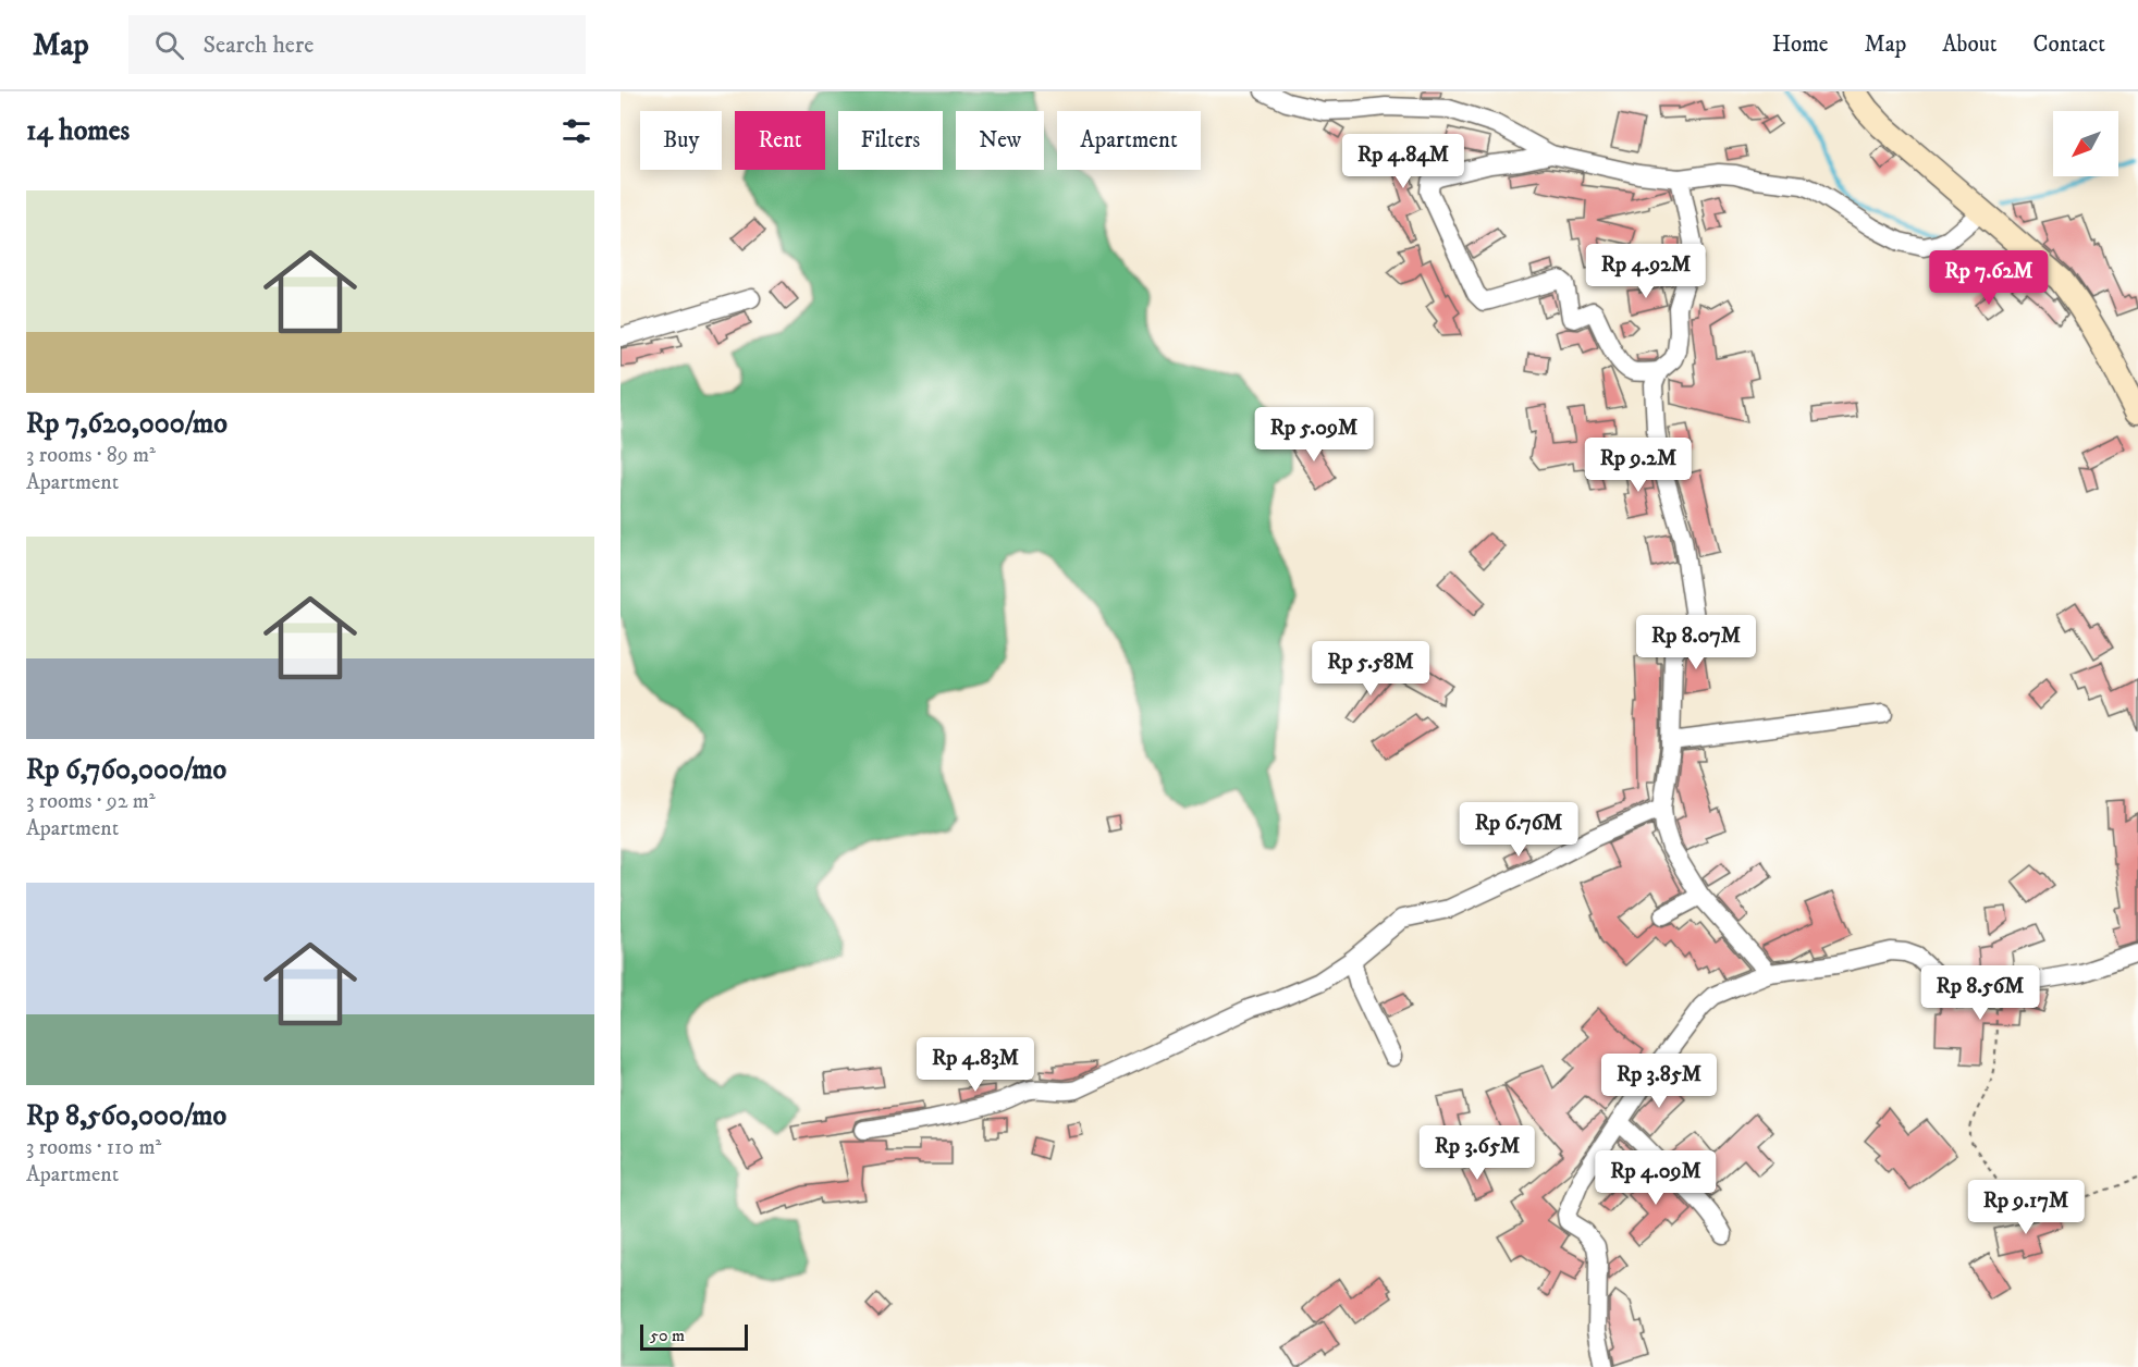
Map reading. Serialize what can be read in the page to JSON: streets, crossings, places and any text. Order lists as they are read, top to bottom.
{
  "scale_bar": "50 m",
  "north": "bottom left",
  "page": {
    "header": "Map",
    "search": "Search here",
    "nav": [
      "Home",
      "Map",
      "About",
      "Contact"
    ],
    "heading": "14 homes",
    "chip": [
      "Buy",
      "Rent",
      "Filters",
      "New",
      "Apartment"
    ],
    "price": [
      "Rp 4.84M",
      "Rp 4.92M",
      "Rp 7.62M",
      "Rp 5.09M",
      "Rp 9.2M",
      "Rp 8.07M",
      "Rp 5.58M",
      "Rp 6.76M",
      "Rp 8.56M",
      "Rp 4.83M",
      "Rp 3.85M",
      "Rp 3.65M",
      "Rp 4.09M",
      "Rp 9.17M"
    ],
    "list": [
      {
        "name": "Rp 7,620,000/mo",
        "note": "3 rooms · 89 m² · Apartment"
      },
      {
        "name": "Rp 6,760,000/mo",
        "note": "3 rooms · 92 m² · Apartment"
      },
      {
        "name": "Rp 8,560,000/mo",
        "note": "3 rooms · 110 m² · Apartment"
      }
    ],
    "scale": "50 m"
  }
}
